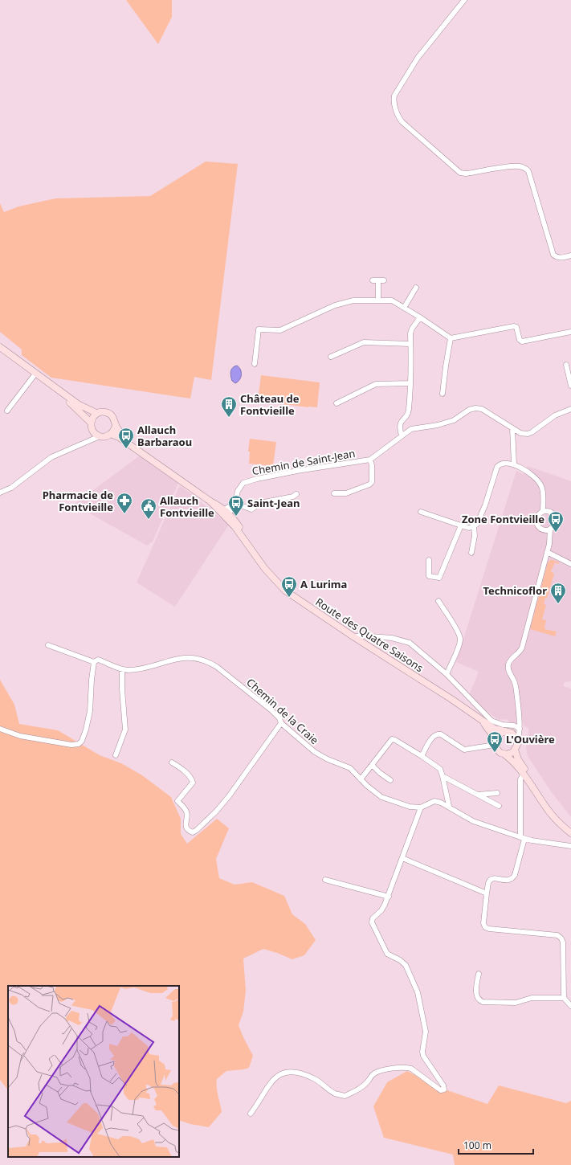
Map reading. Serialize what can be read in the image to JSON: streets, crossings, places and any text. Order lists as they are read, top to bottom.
{
  "streets": {
    "main road": ["Route des Quatre Saisons"],
    "street": ["Chemin de Saint-Jean", "Chemin de la Craie"]
  },
  "crossings": [
    ["Chemin de Saint-Jean", "Route des Quatre Saisons"]
  ],
  "places": {
    "building": ["Château de Fontvieille", "Technicoflor"],
    "bus stop": [
      "Allauch Barbaraou",
      "Saint-Jean",
      "Zone Fontvieille",
      "A Lurima",
      "L'Ouvière"
    ],
    "pharmacy": ["Pharmacie de Fontvieille"],
    "public building": ["Allauch Fontvieille"]
  },
  "scale_bar": "100 m"
}
